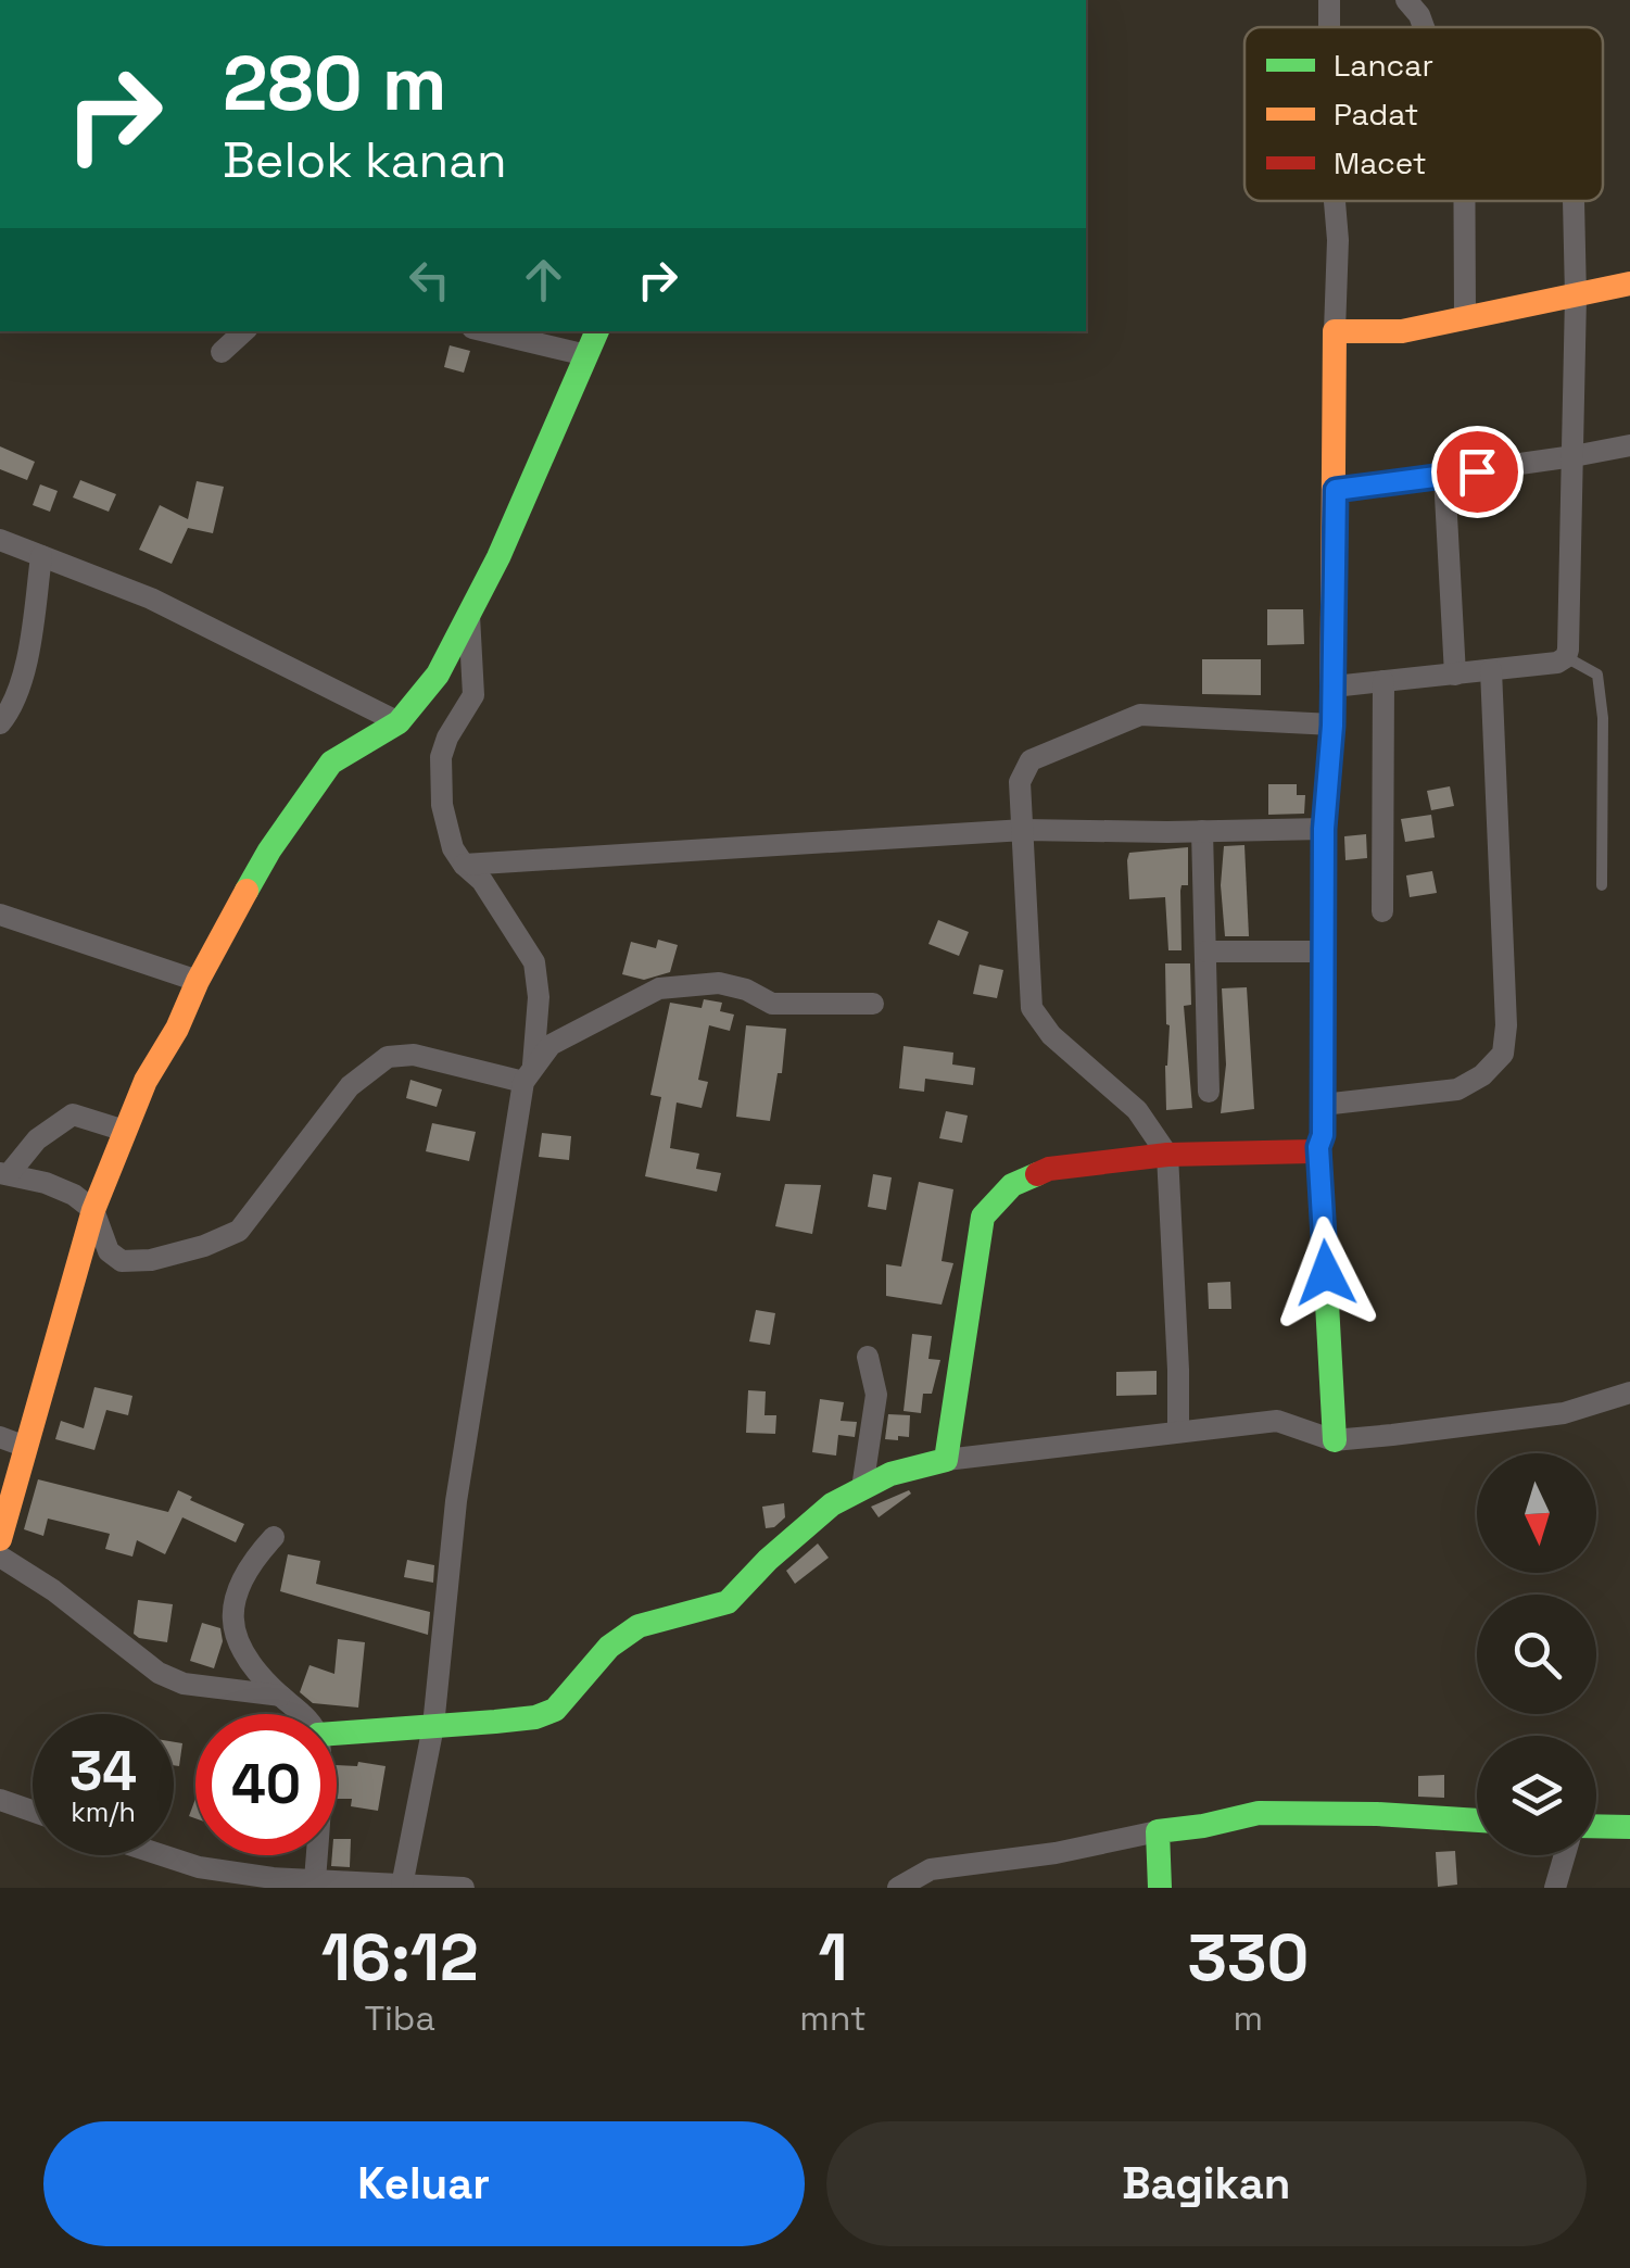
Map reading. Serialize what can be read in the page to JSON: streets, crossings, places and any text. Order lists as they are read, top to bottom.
{
  "legend": ["Lancar", "Padat", "Macet"],
  "north": "bottom",
  "page": {
    "turn": ["280 m", "Belok kanan"],
    "speed": "34 km/h",
    "limit": "40",
    "eta": [
      "16:12",
      "Tiba",
      "1",
      "mnt",
      "330",
      "m"
    ],
    "buttons": ["Keluar", "Bagikan"]
  }
}
